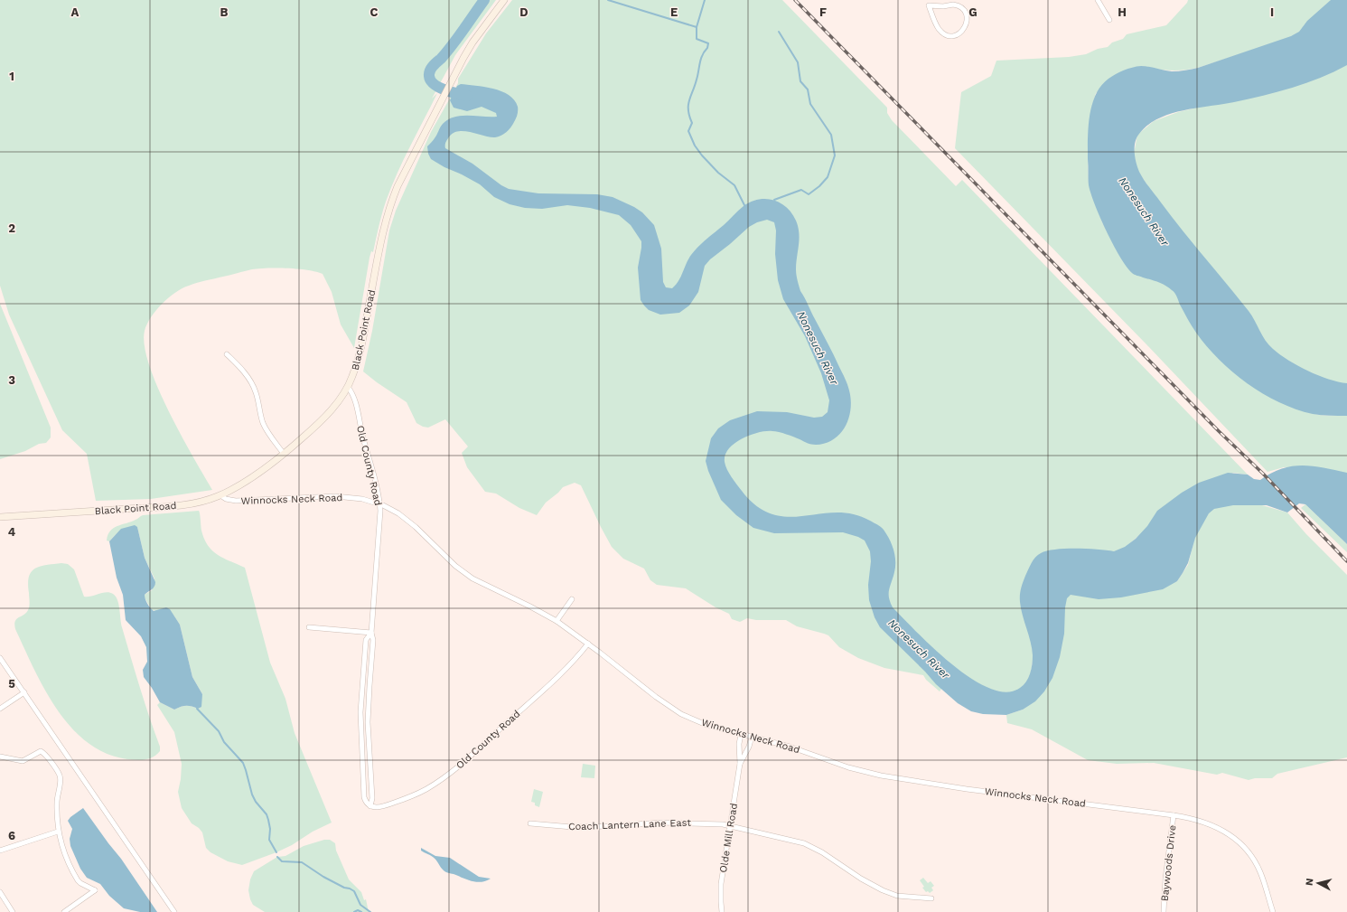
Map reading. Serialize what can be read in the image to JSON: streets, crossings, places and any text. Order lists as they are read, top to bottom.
{
  "streets": {
    "main road": ["Black Point Road"],
    "street": [
      "Old County Road",
      "Winnocks Neck Road",
      "Coach Lantern Lane East",
      "Olde Mill Road",
      "Baywoods Drive"
    ]
  },
  "crossings": [
    ["Black Point Road", "Old County Road"],
    ["Black Point Road", "Winnocks Neck Road"],
    ["Old County Road", "Winnocks Neck Road"],
    ["Winnocks Neck Road", "Olde Mill Road"],
    ["Winnocks Neck Road", "Baywoods Drive"],
    ["Coach Lantern Lane East", "Olde Mill Road"]
  ],
  "water": ["Nonesuch River"],
  "north": "left",
  "grid": {
    "columns": [
      "A",
      "B",
      "C",
      "D",
      "E",
      "F",
      "G",
      "H",
      "I"
    ],
    "rows": [
      "1",
      "2",
      "3",
      "4",
      "5",
      "6"
    ]
  }
}
